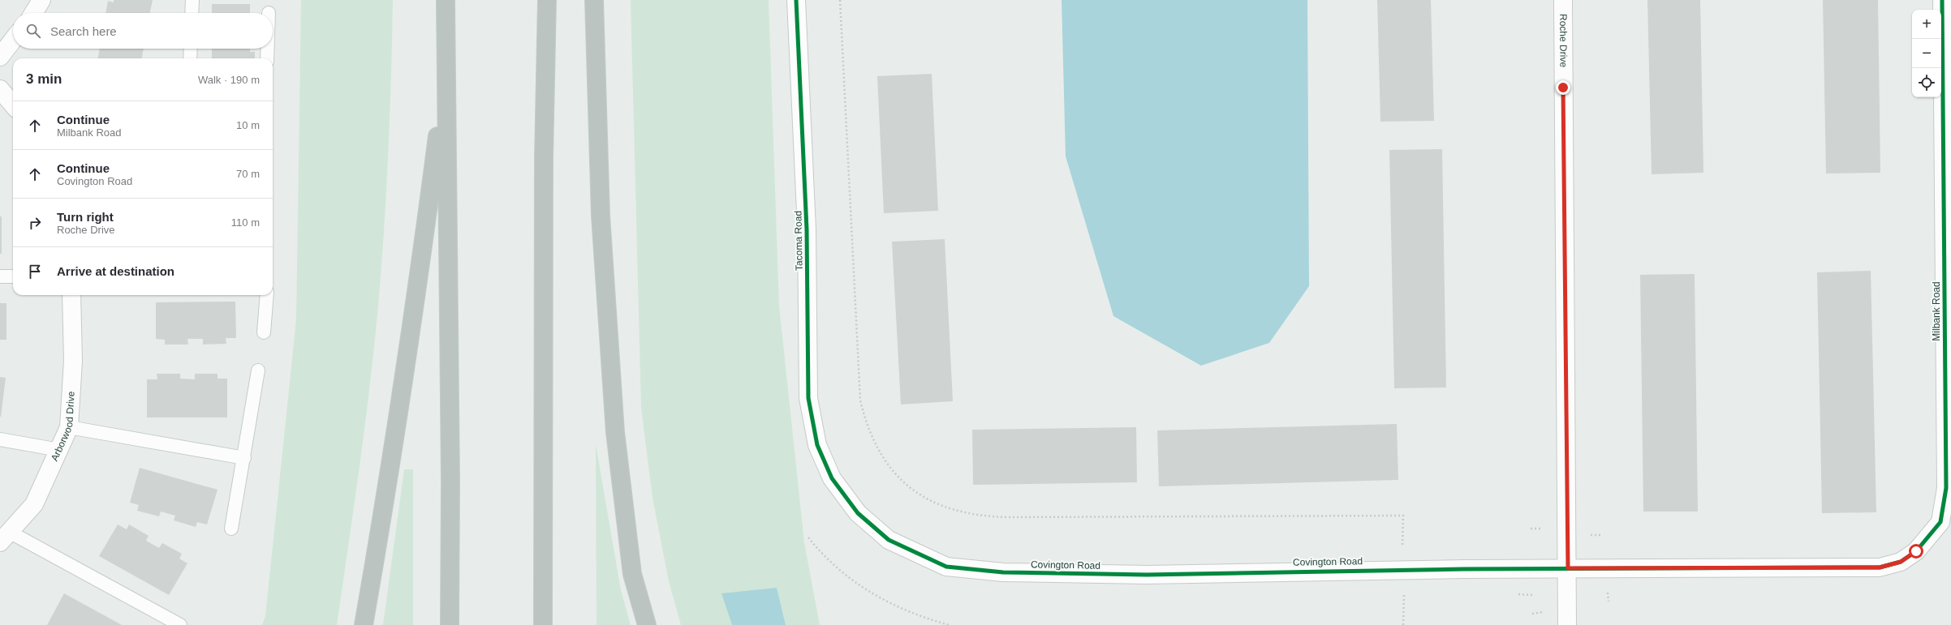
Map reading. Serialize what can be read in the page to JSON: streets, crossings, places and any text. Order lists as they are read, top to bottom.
{
  "streets": {
    "street": [
      "Roche Drive",
      "Tacoma Road",
      "Milbank Road",
      "Arborwood Drive",
      "Covington Road"
    ]
  },
  "crossings": [
    ["Roche Drive", "Covington Road"],
    ["Tacoma Road", "Covington Road"],
    ["Milbank Road", "Covington Road"]
  ],
  "page": {
    "map_buttons": ["+", "−"],
    "search": "Search here",
    "heading": ["3 min", "Walk · 190 m"],
    "list": [
      ["Continue", "Milbank Road", "10 m"],
      ["Continue", "Covington Road", "70 m"],
      ["Turn right", "Roche Drive", "110 m"],
      "Arrive at destination"
    ]
  }
}
